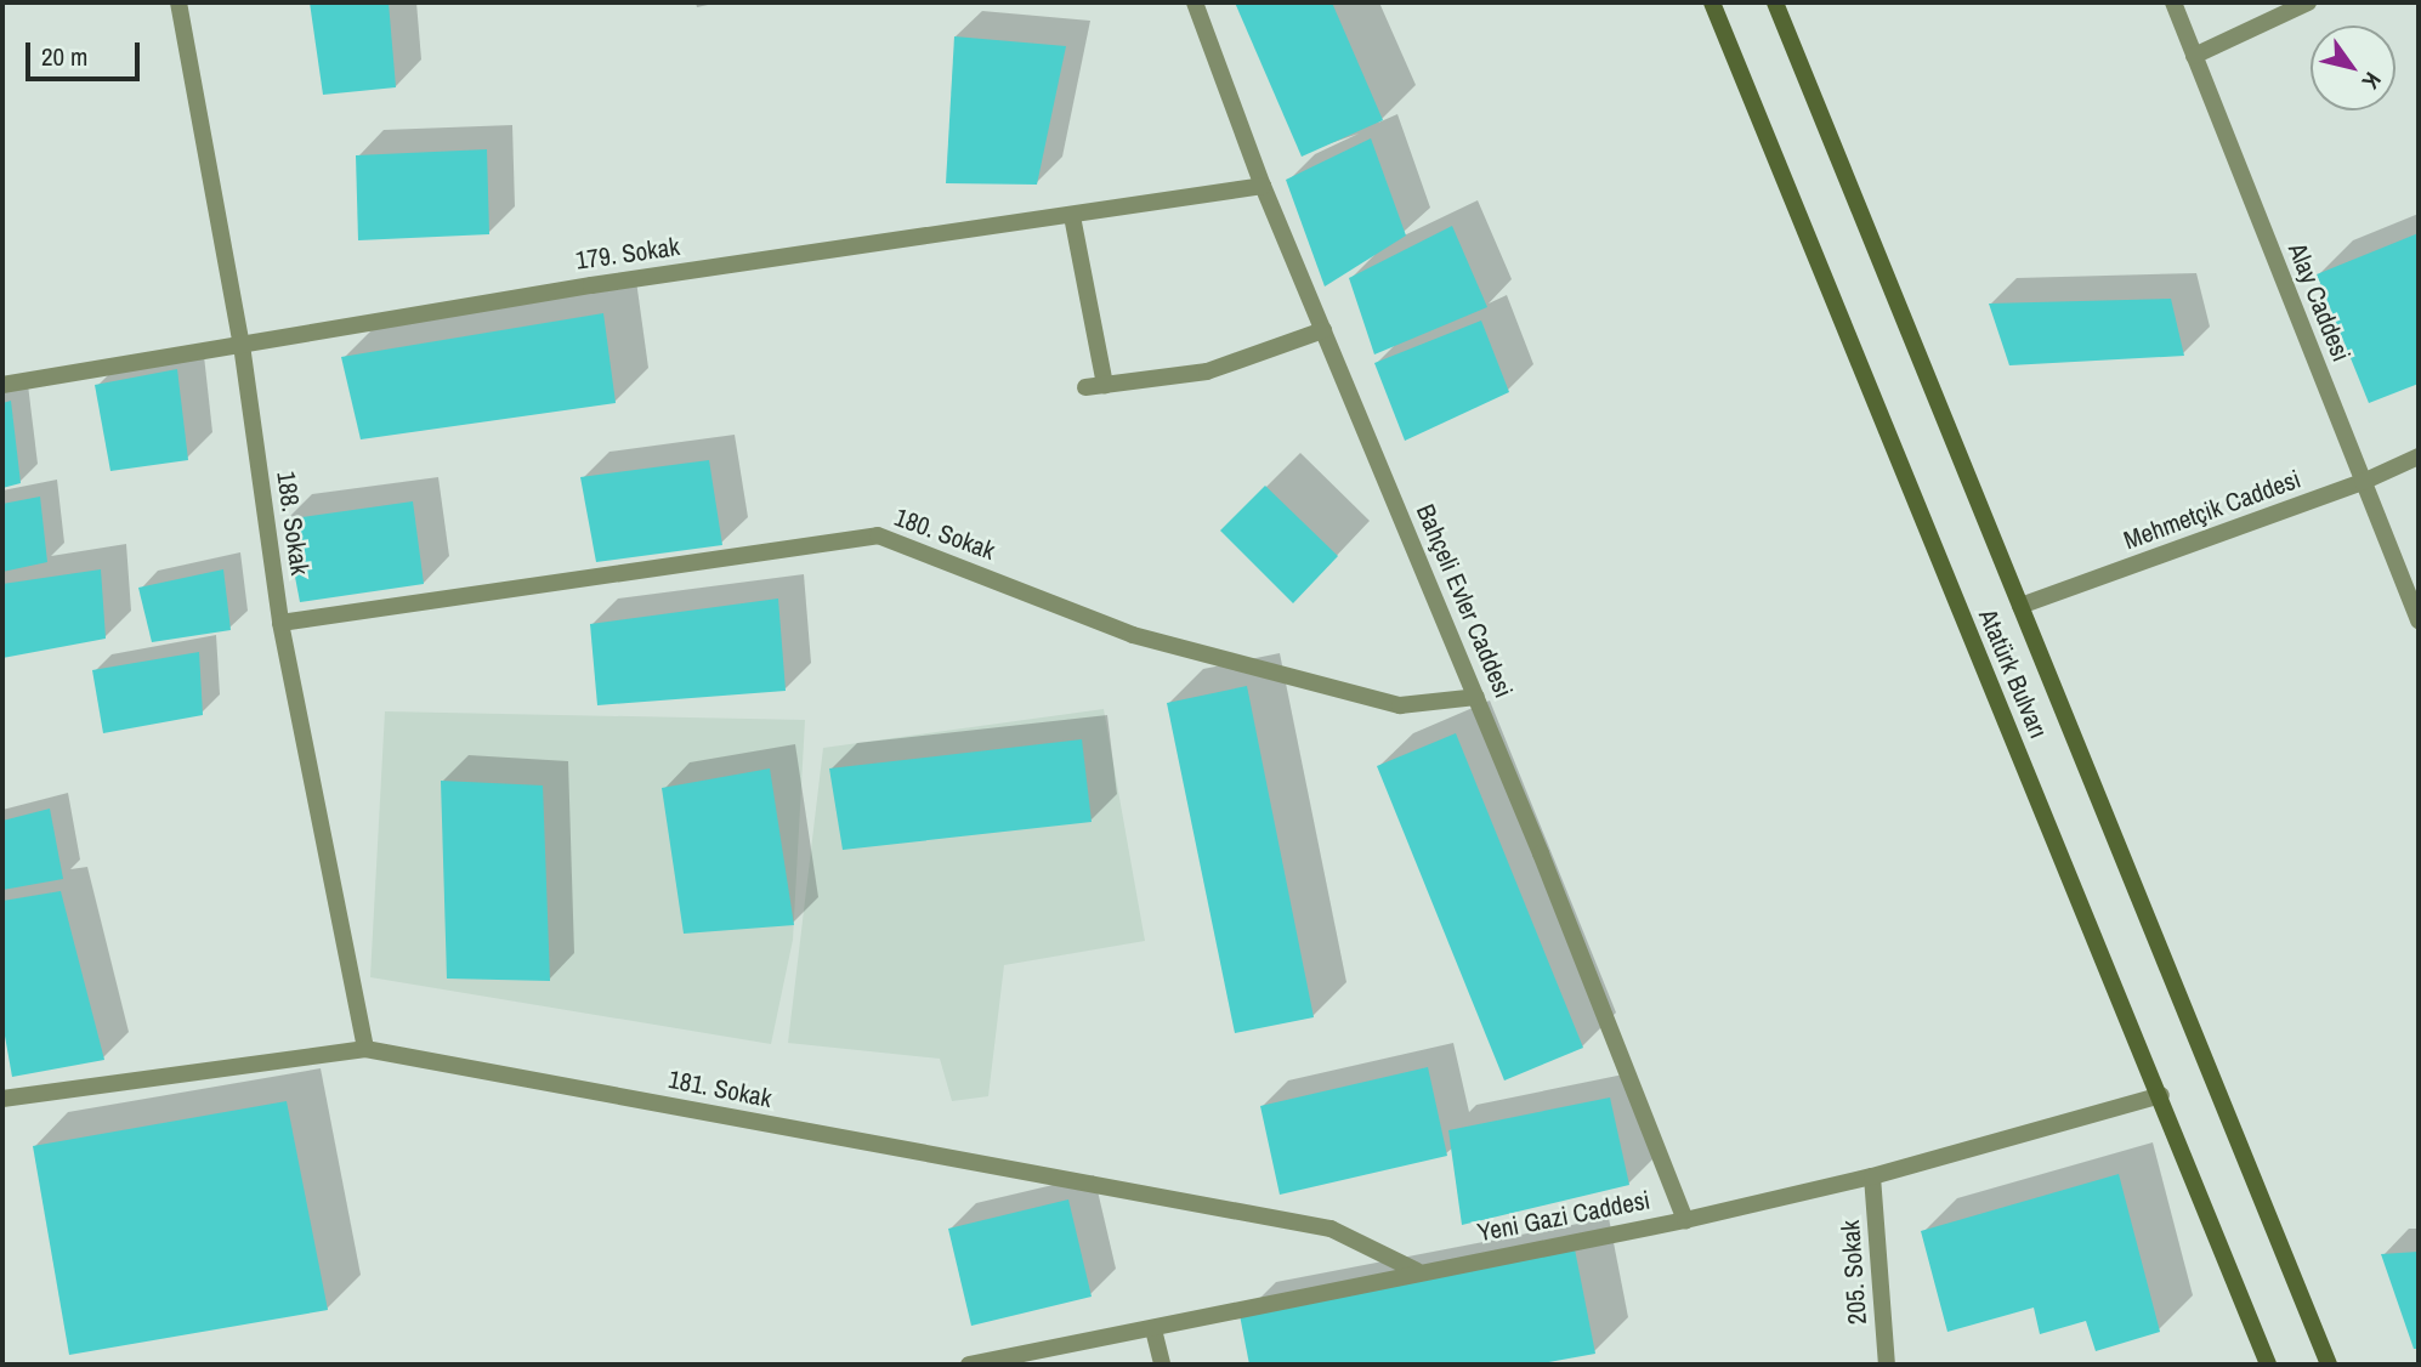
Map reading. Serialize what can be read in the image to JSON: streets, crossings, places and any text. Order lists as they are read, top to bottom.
{
  "streets": {
    "main road": ["Atatürk Bulvarı"],
    "street": [
      "179. Sokak",
      "Alay Caddesi",
      "Mehmetçik Caddesi",
      "188. Sokak",
      "180. Sokak",
      "Bahçeli Evler Caddesi",
      "181. Sokak",
      "Yeni Gazi Caddesi",
      "205. Sokak"
    ]
  },
  "crossings": [
    ["179. Sokak", "188. Sokak"],
    ["179. Sokak", "Bahçeli Evler Caddesi"],
    ["Alay Caddesi", "Mehmetçik Caddesi"],
    ["Mehmetçik Caddesi", "Atatürk Bulvarı"],
    ["188. Sokak", "180. Sokak"],
    ["188. Sokak", "181. Sokak"],
    ["180. Sokak", "Bahçeli Evler Caddesi"],
    ["Bahçeli Evler Caddesi", "Yeni Gazi Caddesi"],
    ["Atatürk Bulvarı", "Yeni Gazi Caddesi"],
    ["181. Sokak", "Yeni Gazi Caddesi"],
    ["Yeni Gazi Caddesi", "205. Sokak"]
  ],
  "scale_bar": "20 m",
  "north": "bottom right"
}
